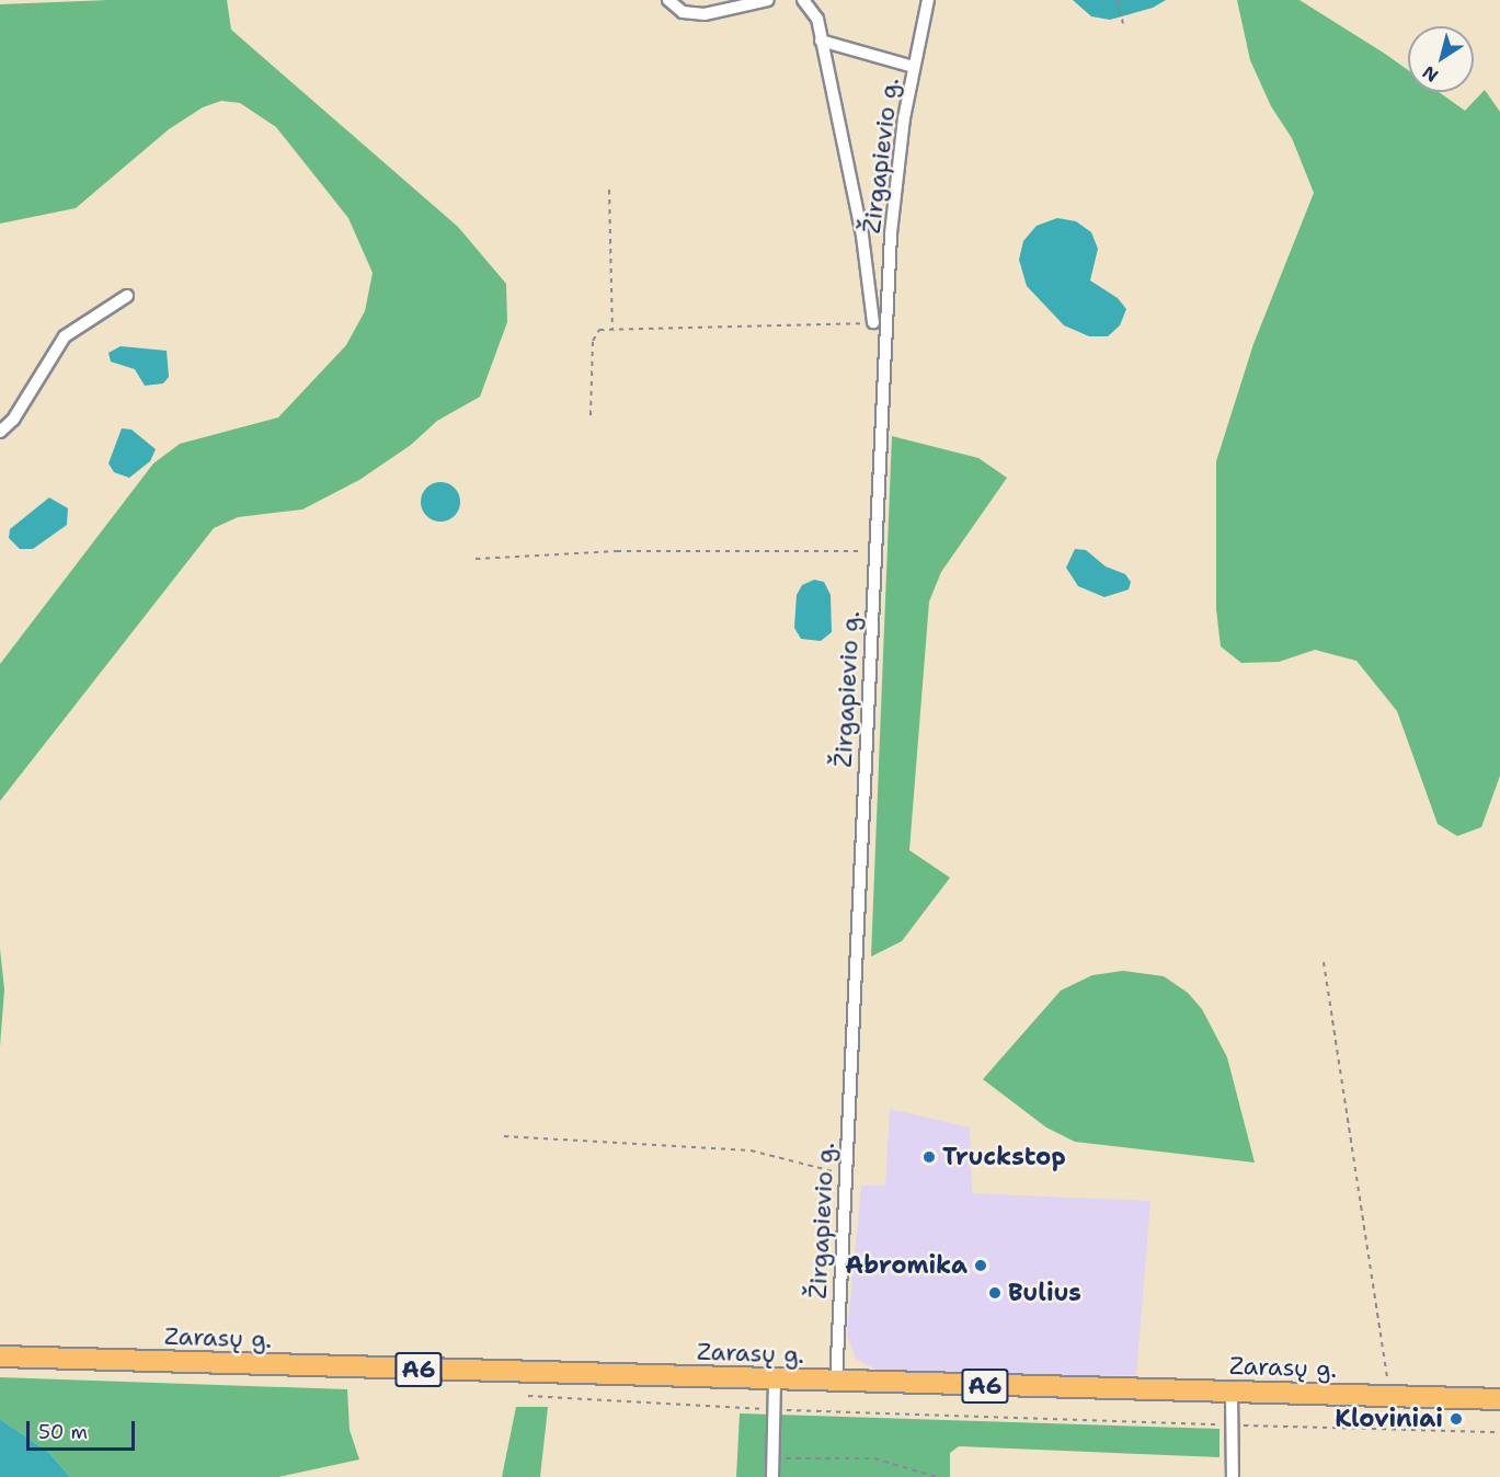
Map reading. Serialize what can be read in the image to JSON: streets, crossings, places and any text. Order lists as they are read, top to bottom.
{
  "streets": {
    "highway": ["Zarasų g.", "A6"],
    "street": ["Žirgapievio g."]
  },
  "crossings": [
    ["Žirgapievio g.", "Zarasų g."]
  ],
  "places": [
    "Truckstop",
    "Abromika",
    "Bulius",
    "Kloviniai"
  ],
  "scale_bar": "50 m",
  "north": "bottom left"
}
